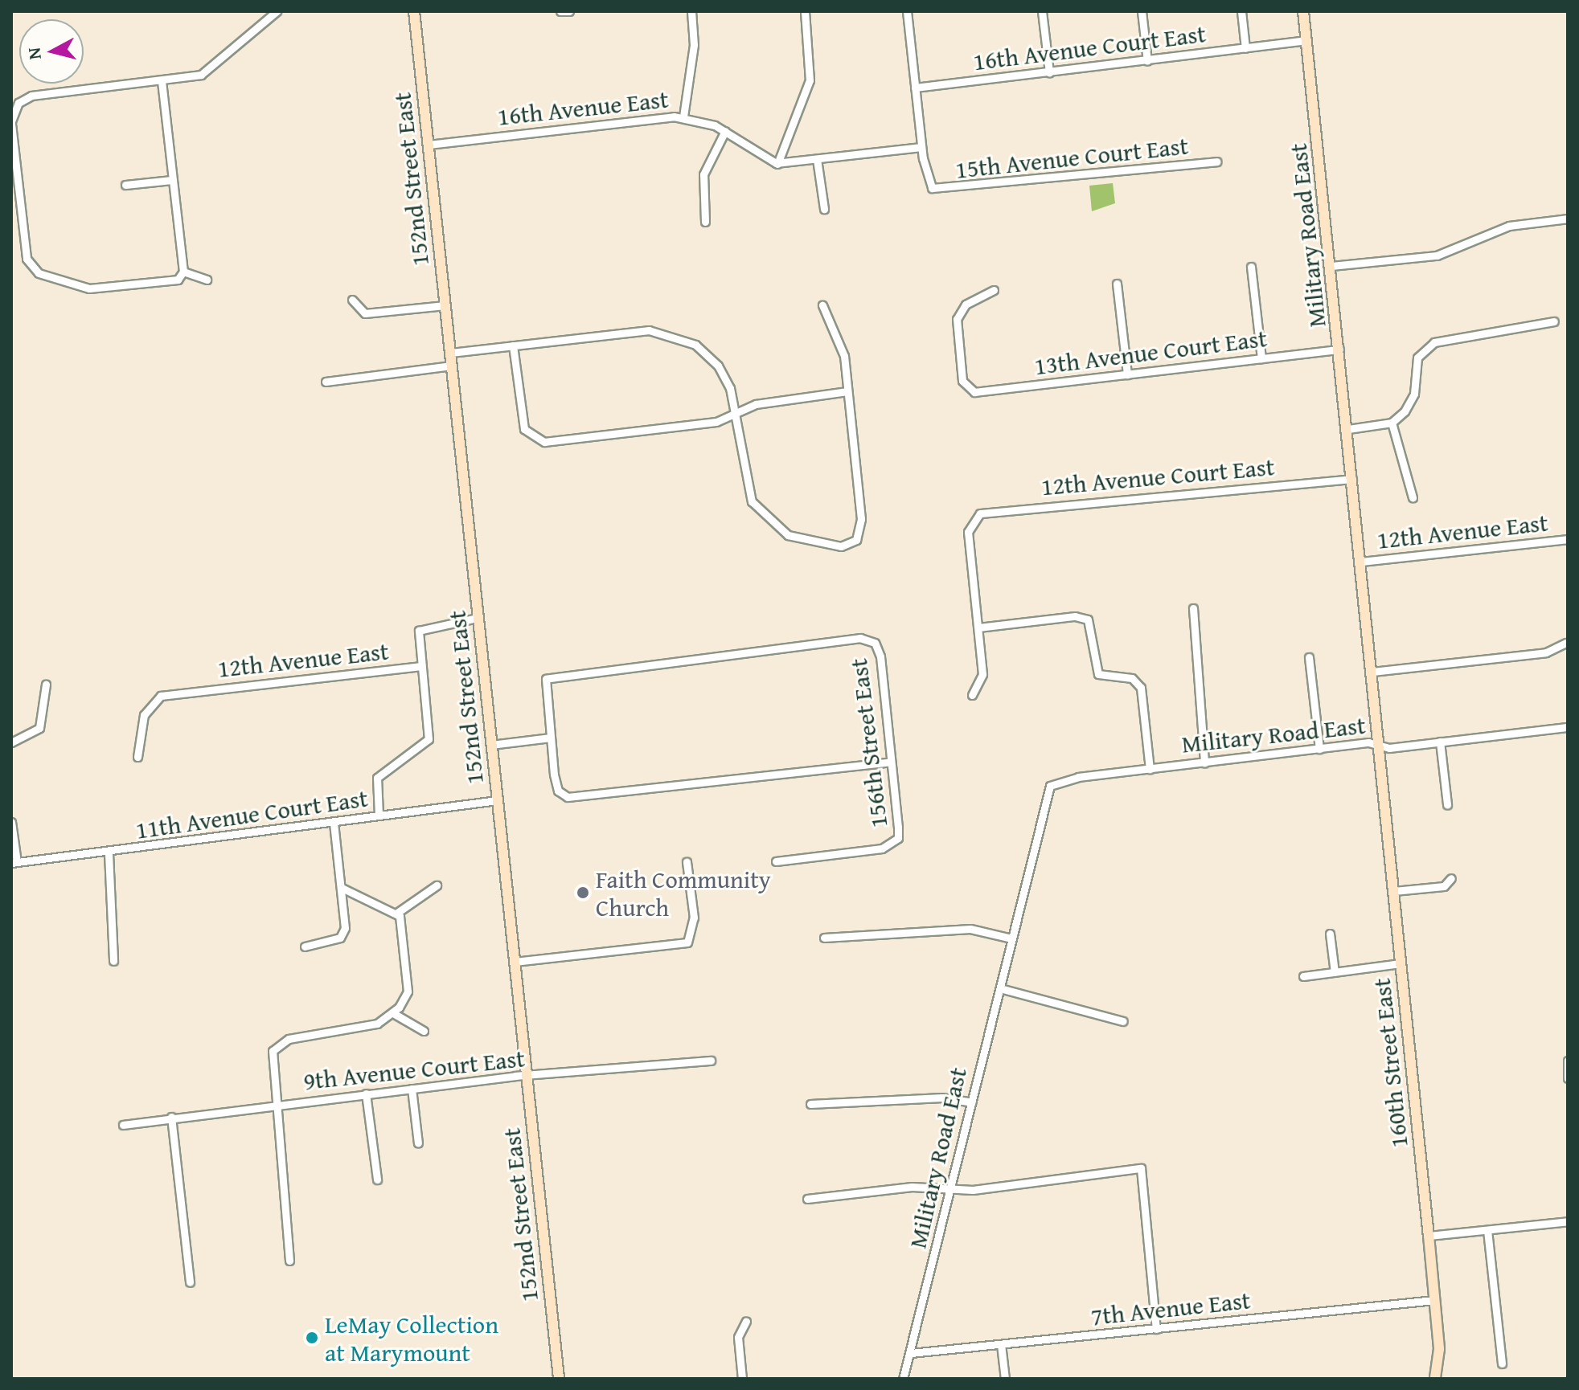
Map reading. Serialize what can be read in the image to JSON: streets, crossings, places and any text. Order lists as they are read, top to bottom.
{
  "streets": {
    "street": [
      "16th Avenue Court East",
      "16th Avenue East",
      "15th Avenue Court East",
      "152nd Street East",
      "Military Road East",
      "13th Avenue Court East",
      "12th Avenue Court East",
      "12th Avenue East",
      "156th Street East",
      "11th Avenue Court East",
      "160th Street East",
      "9th Avenue Court East",
      "7th Avenue East"
    ]
  },
  "crossings": [
    ["16th Avenue Court East", "Military Road East"],
    ["16th Avenue East", "152nd Street East"],
    ["152nd Street East", "12th Avenue East"],
    ["152nd Street East", "11th Avenue Court East"],
    ["152nd Street East", "9th Avenue Court East"],
    ["Military Road East", "13th Avenue Court East"],
    ["Military Road East", "12th Avenue Court East"],
    ["Military Road East", "12th Avenue East"],
    ["Military Road East", "160th Street East"],
    ["Military Road East", "7th Avenue East"],
    ["160th Street East", "7th Avenue East"]
  ],
  "places": ["Faith Community Church", "LeMay Collection at Marymount"],
  "north": "left"
}
